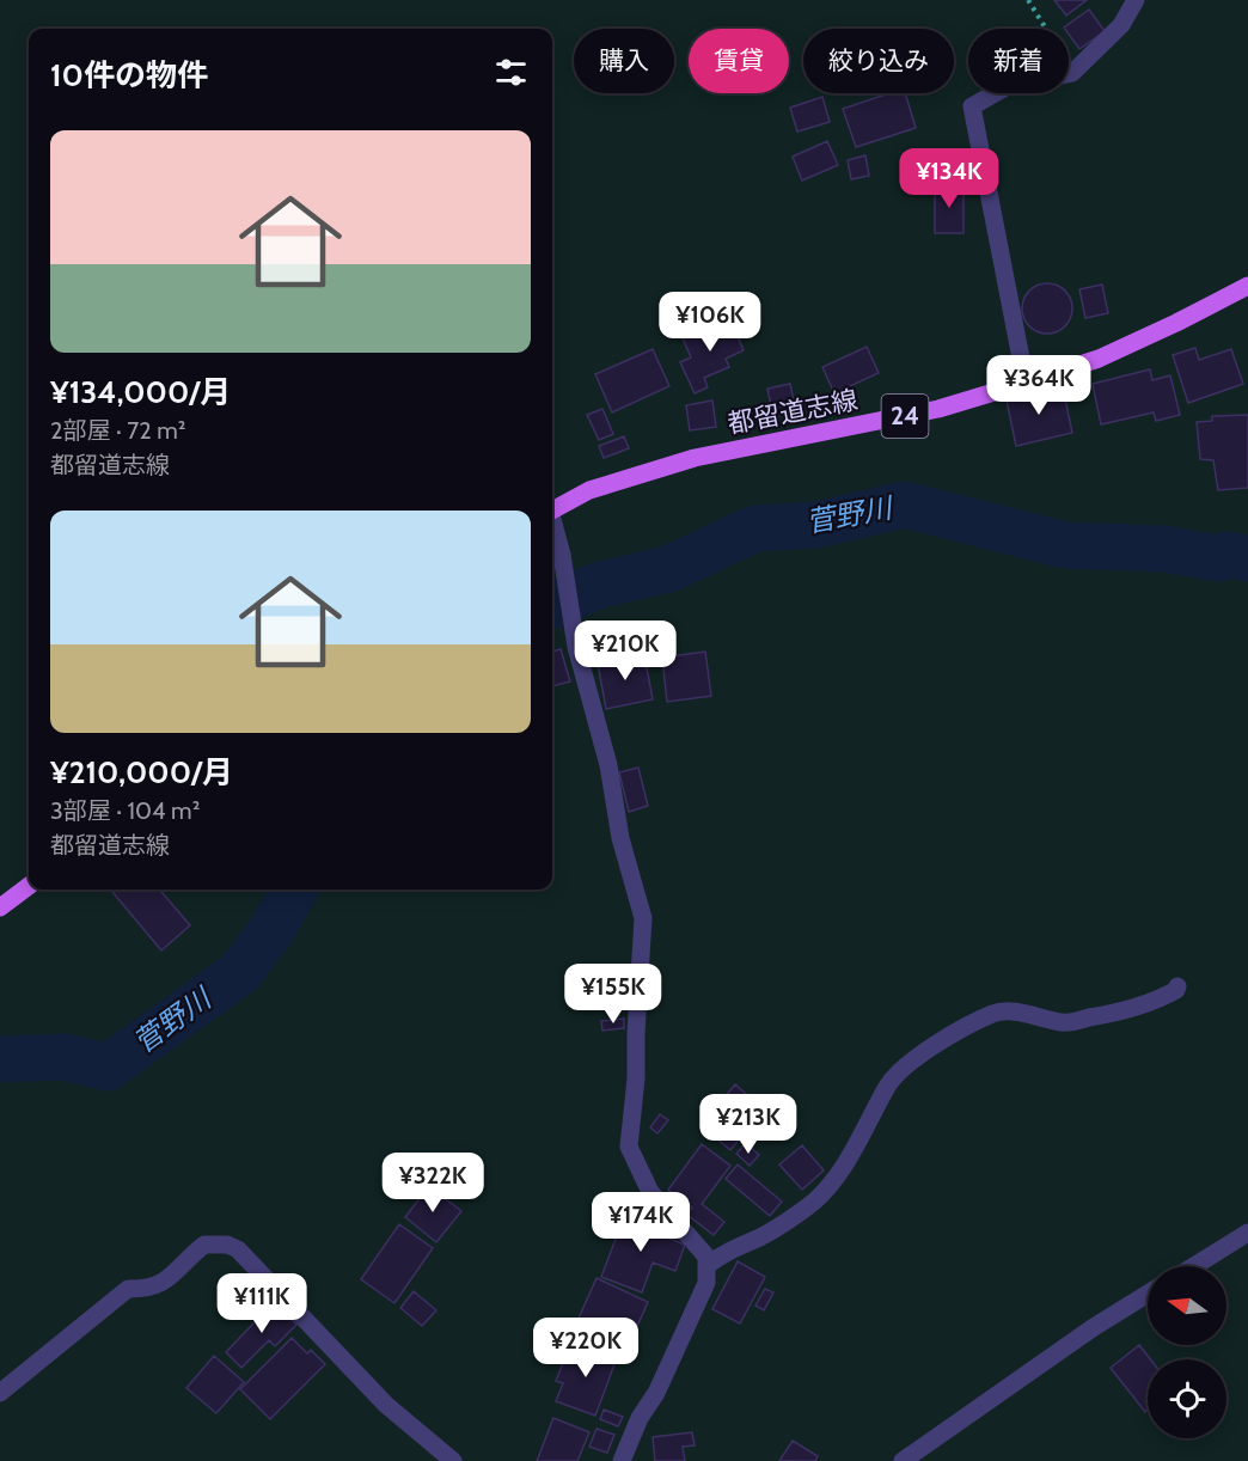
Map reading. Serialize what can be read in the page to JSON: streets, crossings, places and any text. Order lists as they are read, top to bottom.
{
  "streets": {
    "main road": ["都留道志線", "24"]
  },
  "water": ["菅野川"],
  "north": "left",
  "page": {
    "chip": [
      "購入",
      "賃貸",
      "絞り込み",
      "新着"
    ],
    "heading": "10件の物件",
    "list": [
      {
        "name": "¥134,000/月",
        "note": "2部屋 · 72 m² · 都留道志線"
      },
      {
        "name": "¥210,000/月",
        "note": "3部屋 · 104 m² · 都留道志線"
      }
    ],
    "price": [
      "¥134K",
      "¥106K",
      "¥364K",
      "¥210K",
      "¥155K",
      "¥213K",
      "¥322K",
      "¥174K",
      "¥111K",
      "¥220K"
    ]
  }
}
